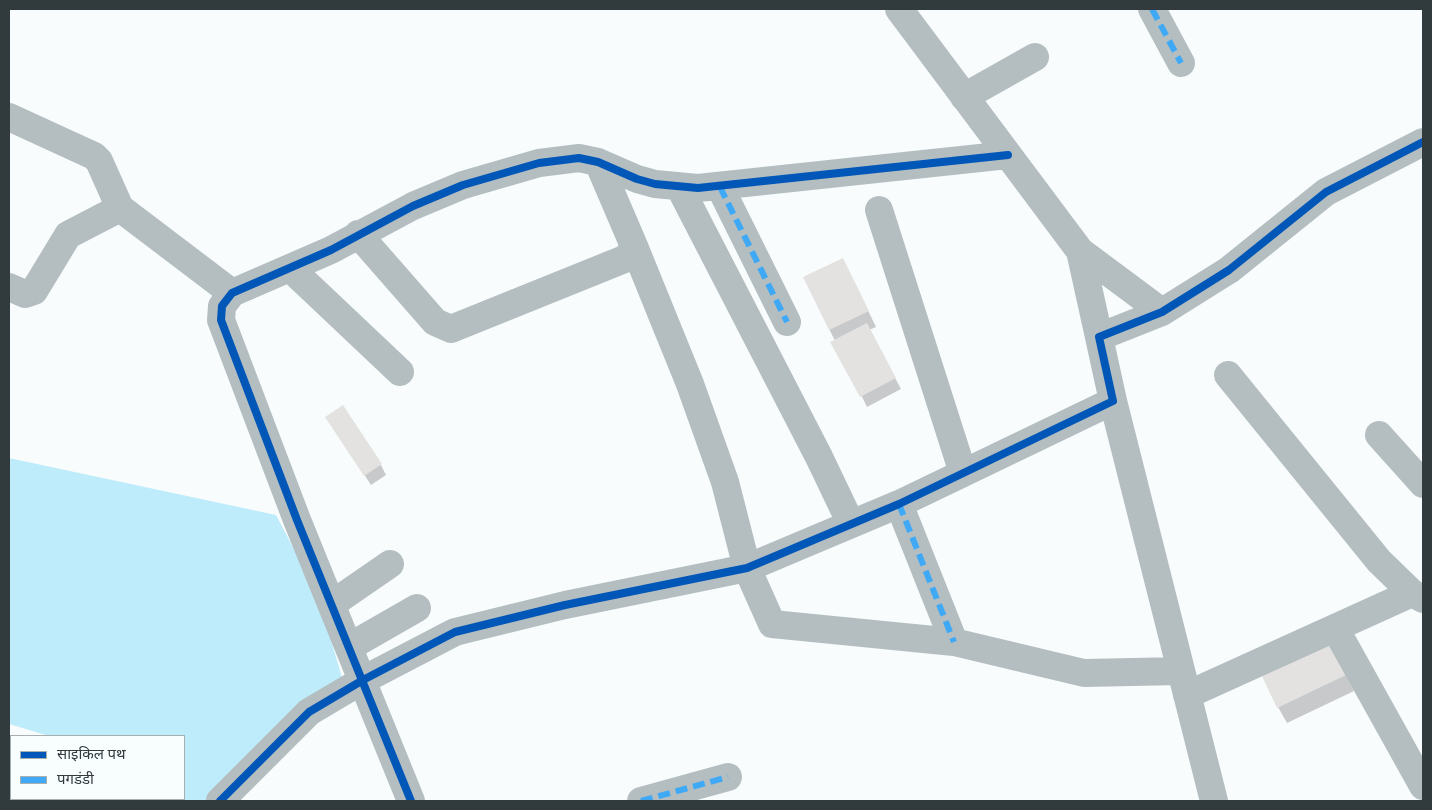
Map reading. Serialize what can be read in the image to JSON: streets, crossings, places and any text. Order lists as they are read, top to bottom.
{
  "legend": ["साइकिल पथ", "पगडंडी"]
}
